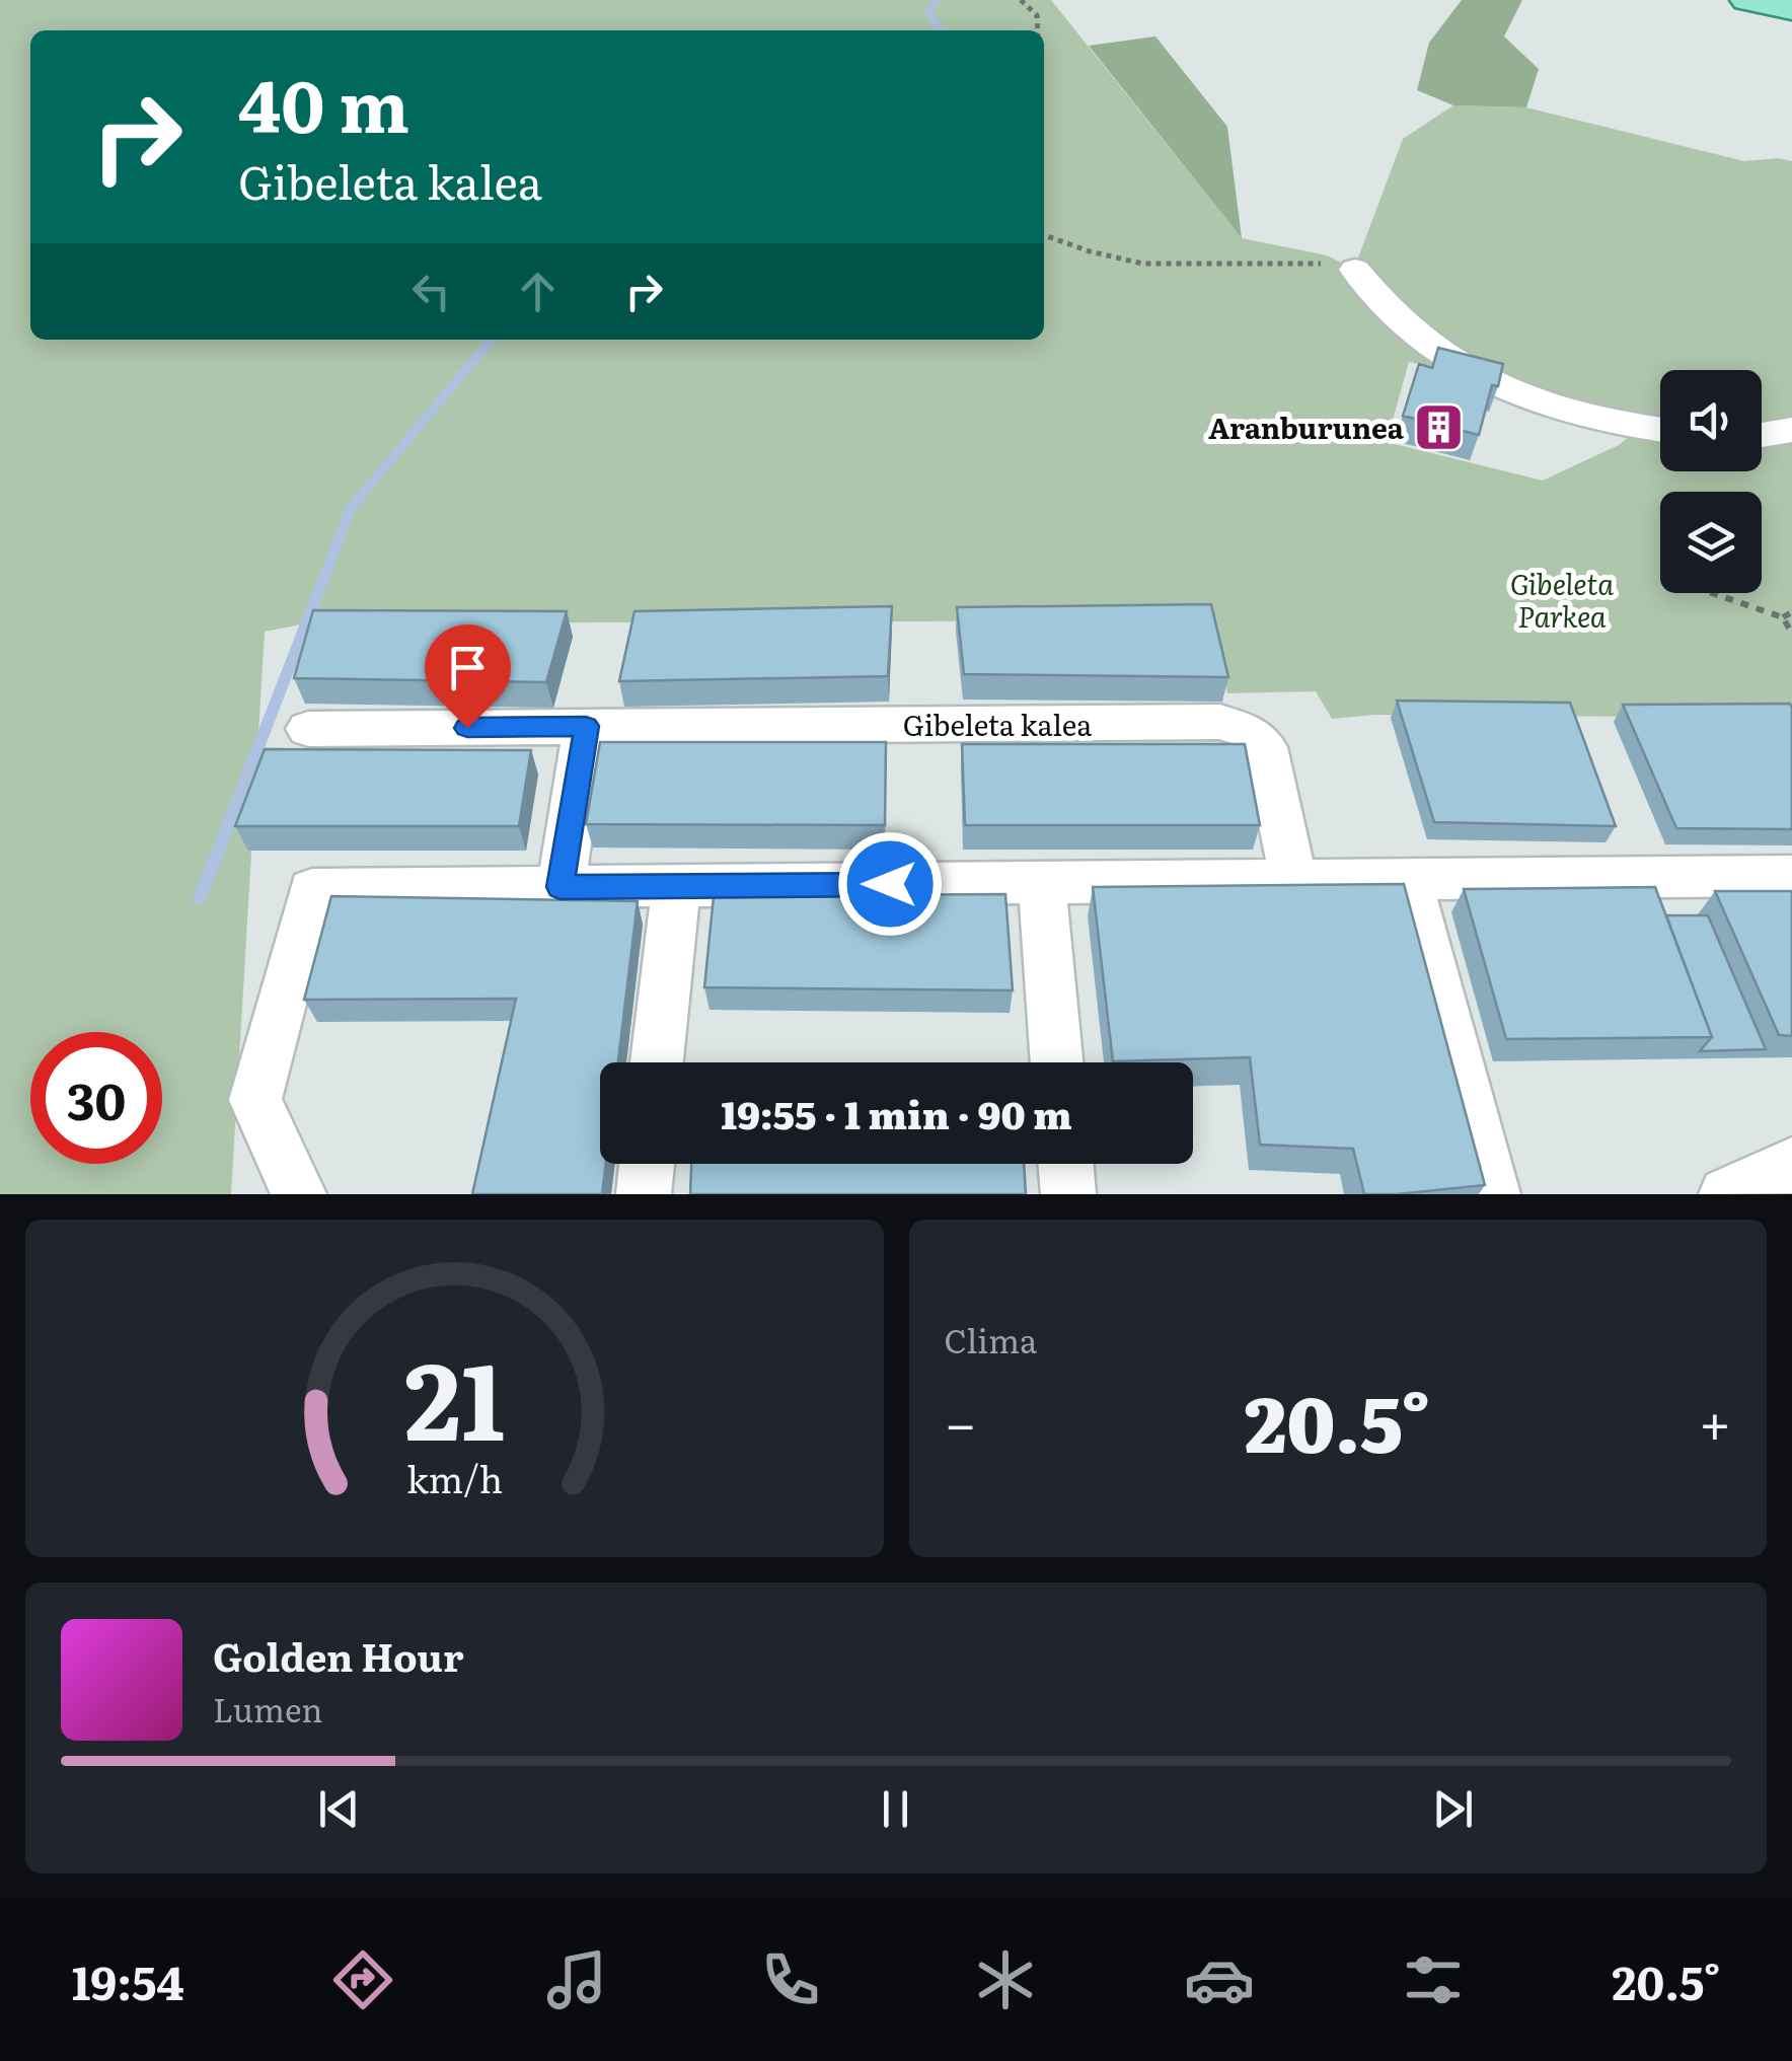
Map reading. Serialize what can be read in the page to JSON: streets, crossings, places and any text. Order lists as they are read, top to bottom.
{
  "streets": {
    "street": ["Gibeleta kalea"]
  },
  "parks": ["Gibeleta Parkea"],
  "places": {
    "building": ["Aranburunea"]
  },
  "page": {
    "turn": ["40 m", "Gibeleta kalea"],
    "limit": "30",
    "trip": "19:55 · 1 min · 90 m",
    "tile": "Clima",
    "heat": ["−", "20.5°", "+"],
    "song": ["Golden Hour", "Lumen"],
    "tabs": ["19:54", "20.5°"],
    "gauge": ["21", "km/h"]
  }
}
